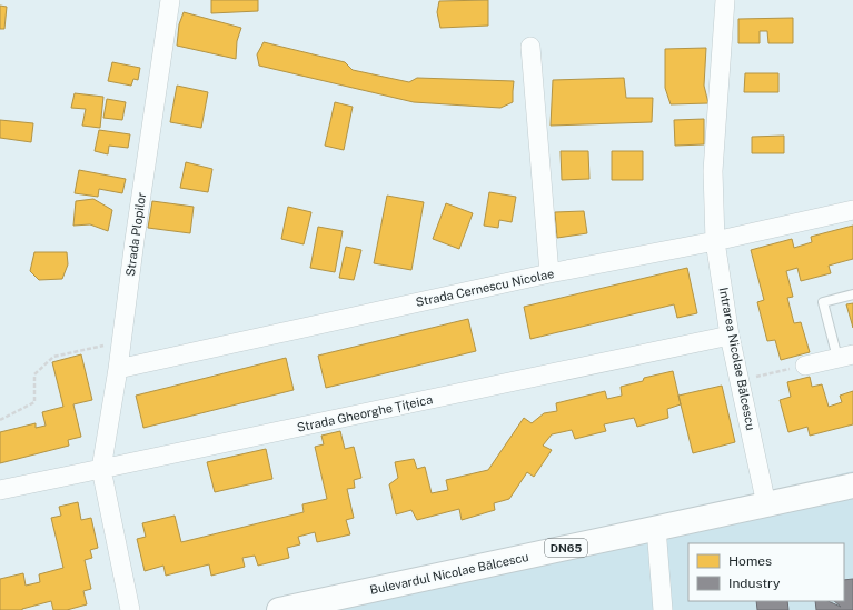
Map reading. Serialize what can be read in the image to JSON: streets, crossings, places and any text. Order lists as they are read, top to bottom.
{
  "streets": {
    "main road": ["DN65", "Bulevardul Nicolae Bălcescu"],
    "street": [
      "Strada Plopilor",
      "Strada Cernescu Nicolae",
      "Intrarea Nicolae Bălcescu",
      "Strada Gheorghe Țițeica"
    ]
  },
  "crossings": [
    ["Strada Plopilor", "Strada Cernescu Nicolae"],
    ["Strada Plopilor", "Strada Gheorghe Țițeica"],
    ["Strada Cernescu Nicolae", "Intrarea Nicolae Bălcescu"],
    ["Intrarea Nicolae Bălcescu", "Strada Gheorghe Țițeica"],
    ["Intrarea Nicolae Bălcescu", "Bulevardul Nicolae Bălcescu"]
  ],
  "legend": ["Homes", "Industry"]
}
